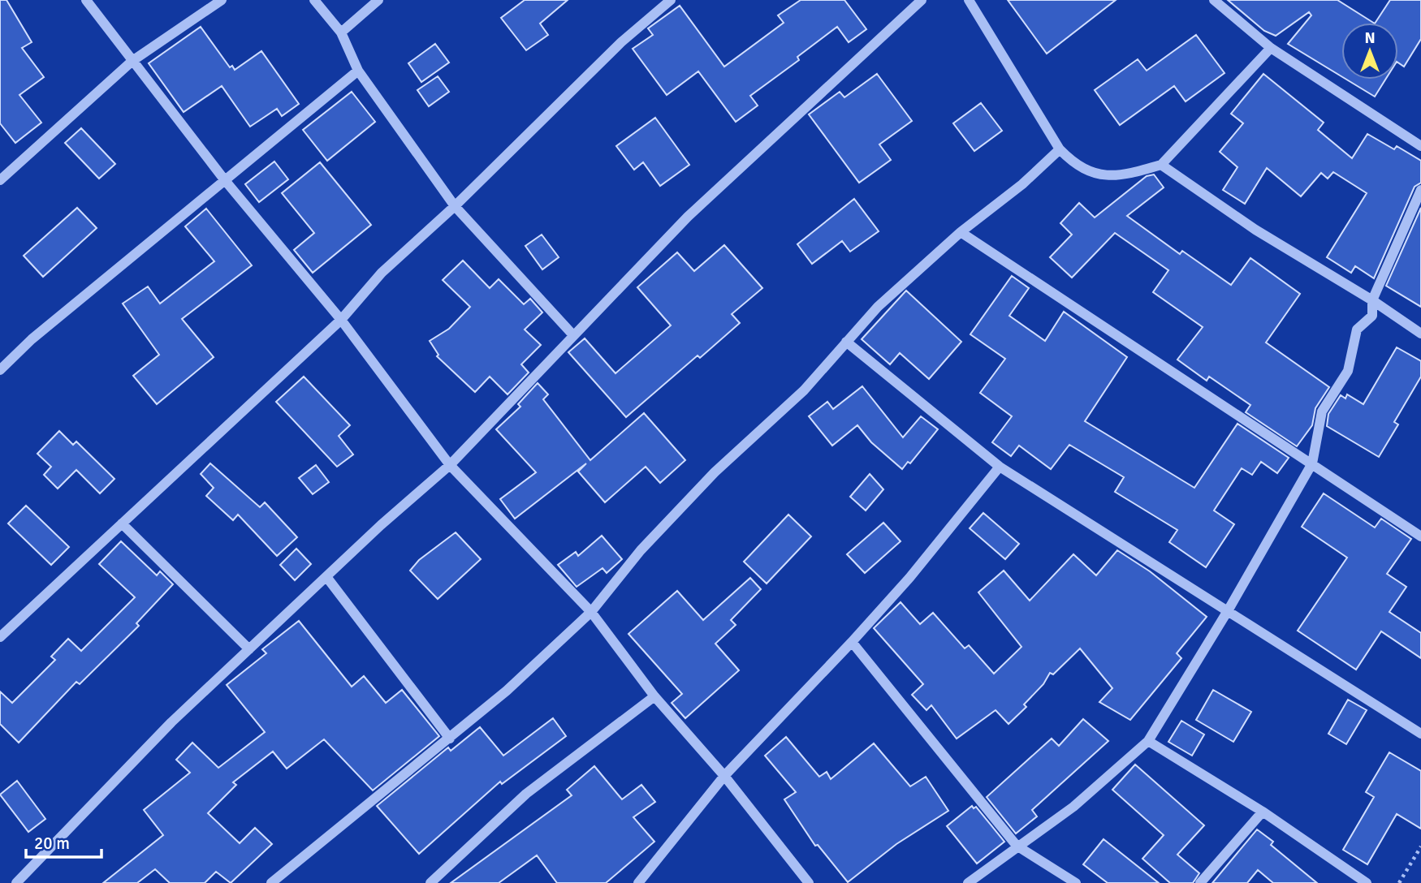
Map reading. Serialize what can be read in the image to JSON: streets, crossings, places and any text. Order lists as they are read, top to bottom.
{
  "scale_bar": "20 m",
  "north": "top"
}
